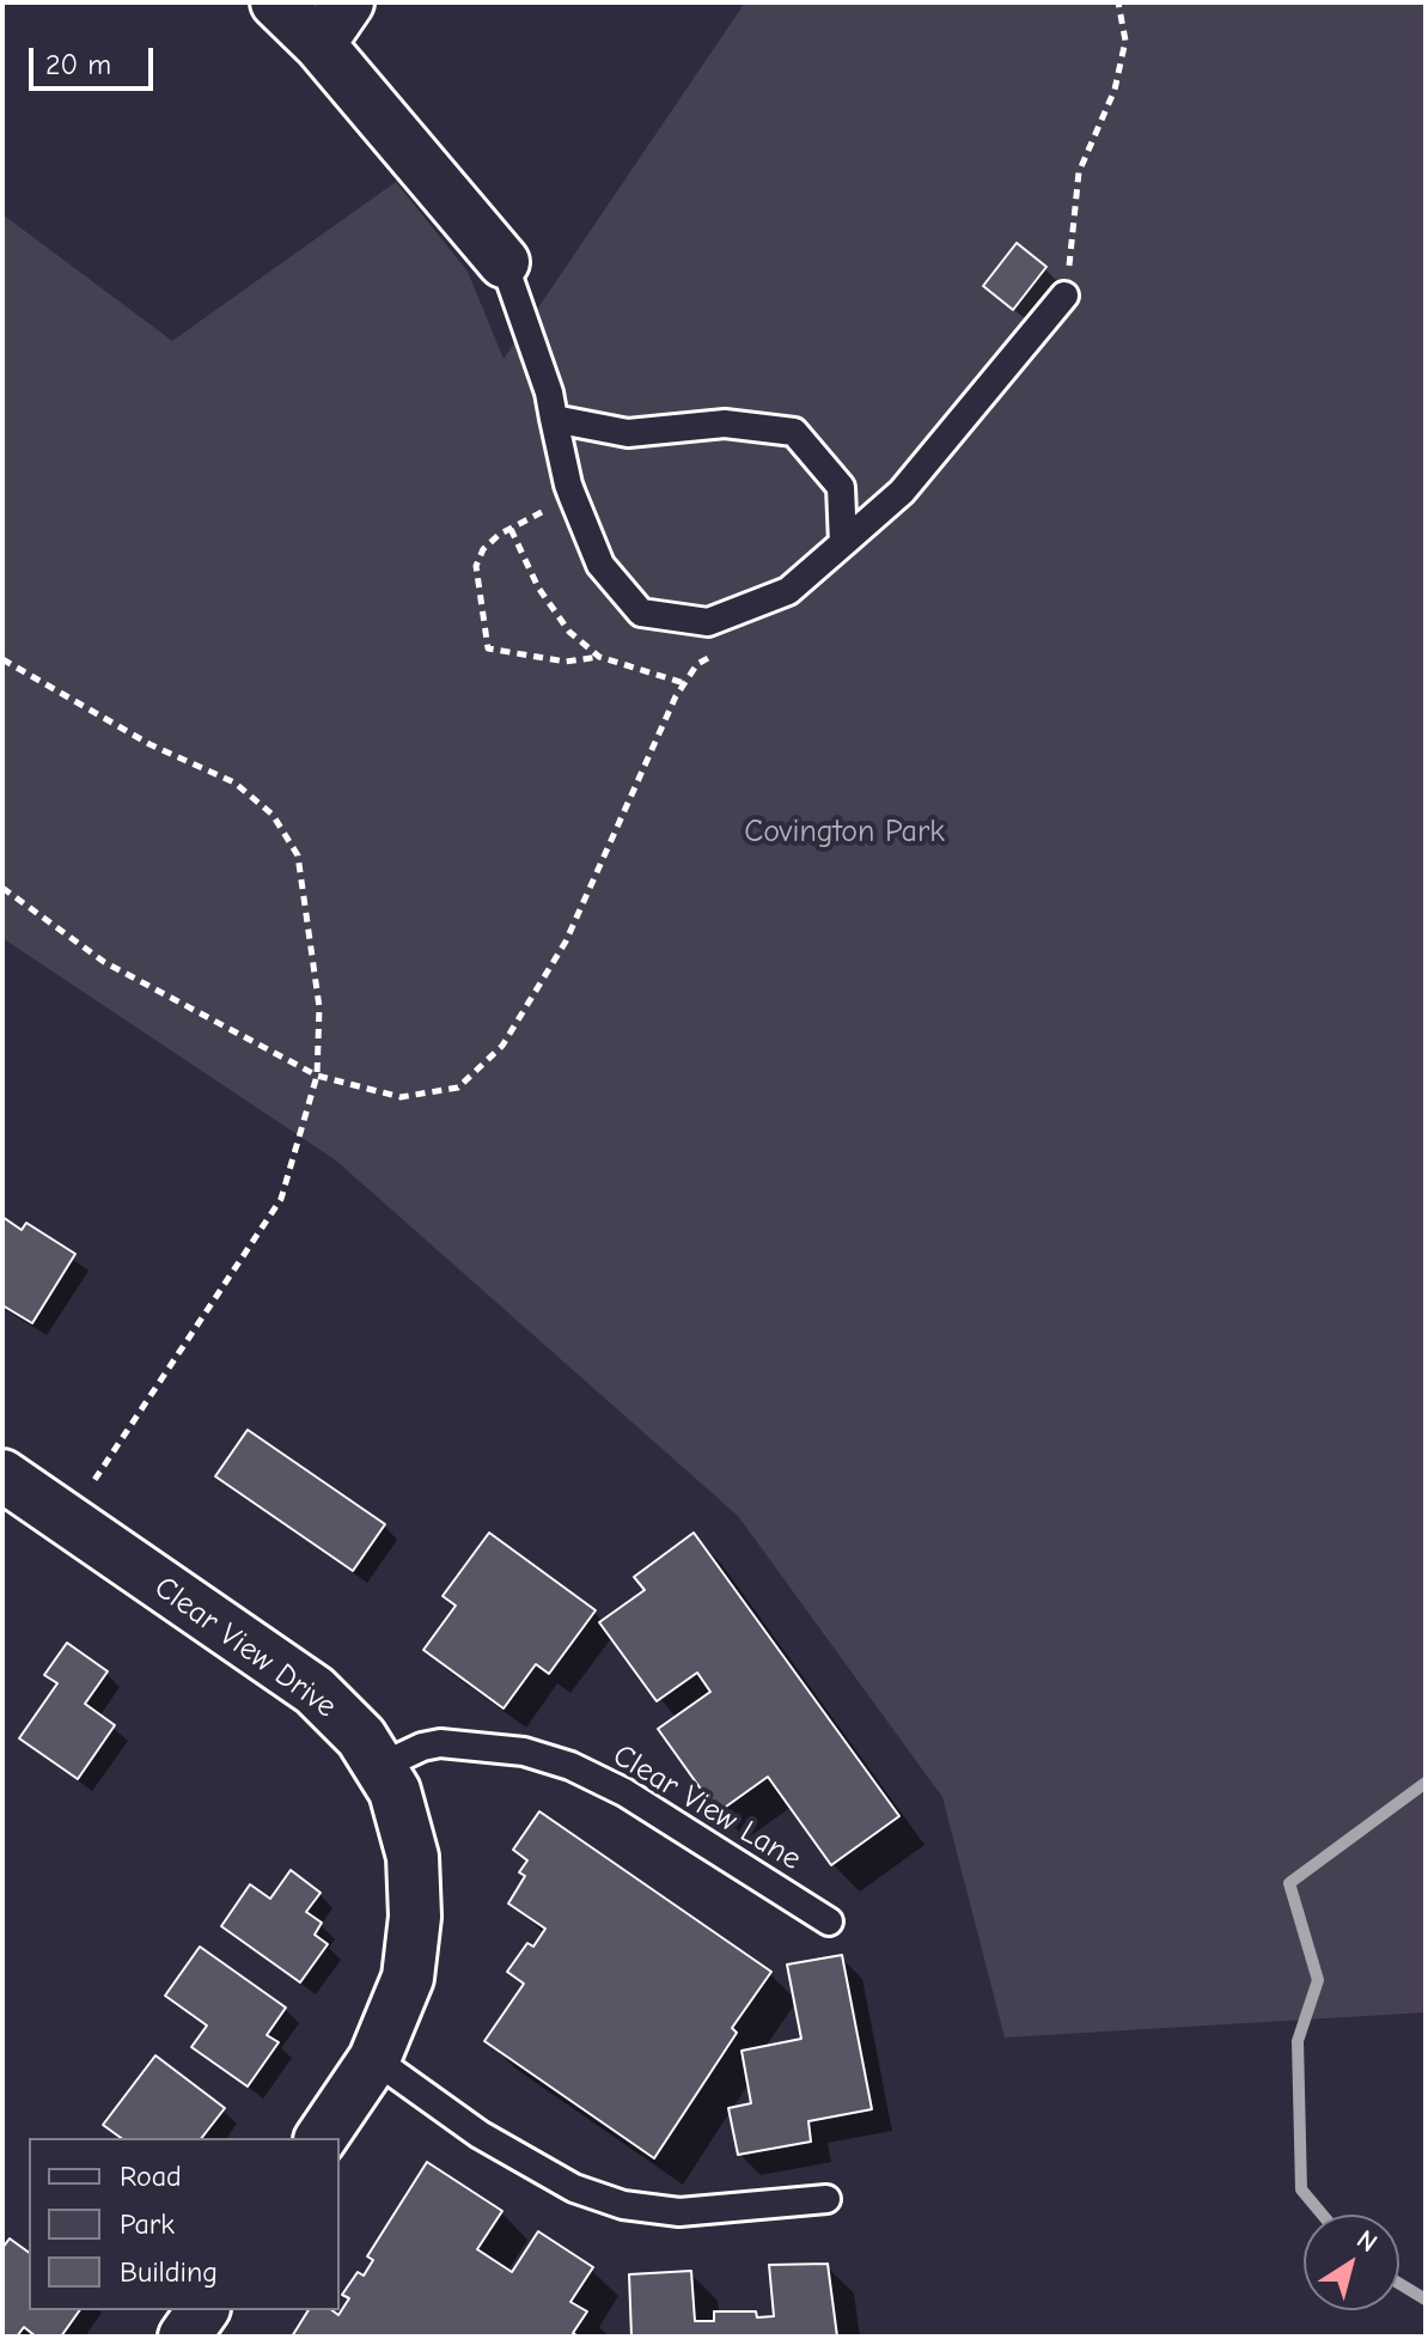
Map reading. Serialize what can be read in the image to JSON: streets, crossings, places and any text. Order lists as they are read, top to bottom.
{
  "streets": {
    "street": ["Clear View Drive"],
    "lane": ["Clear View Lane"]
  },
  "crossings": [
    ["Clear View Drive", "Clear View Lane"]
  ],
  "parks": ["Covington Park"],
  "legend": ["Road", "Park", "Building"],
  "scale_bar": "20 m",
  "north": "top right"
}
